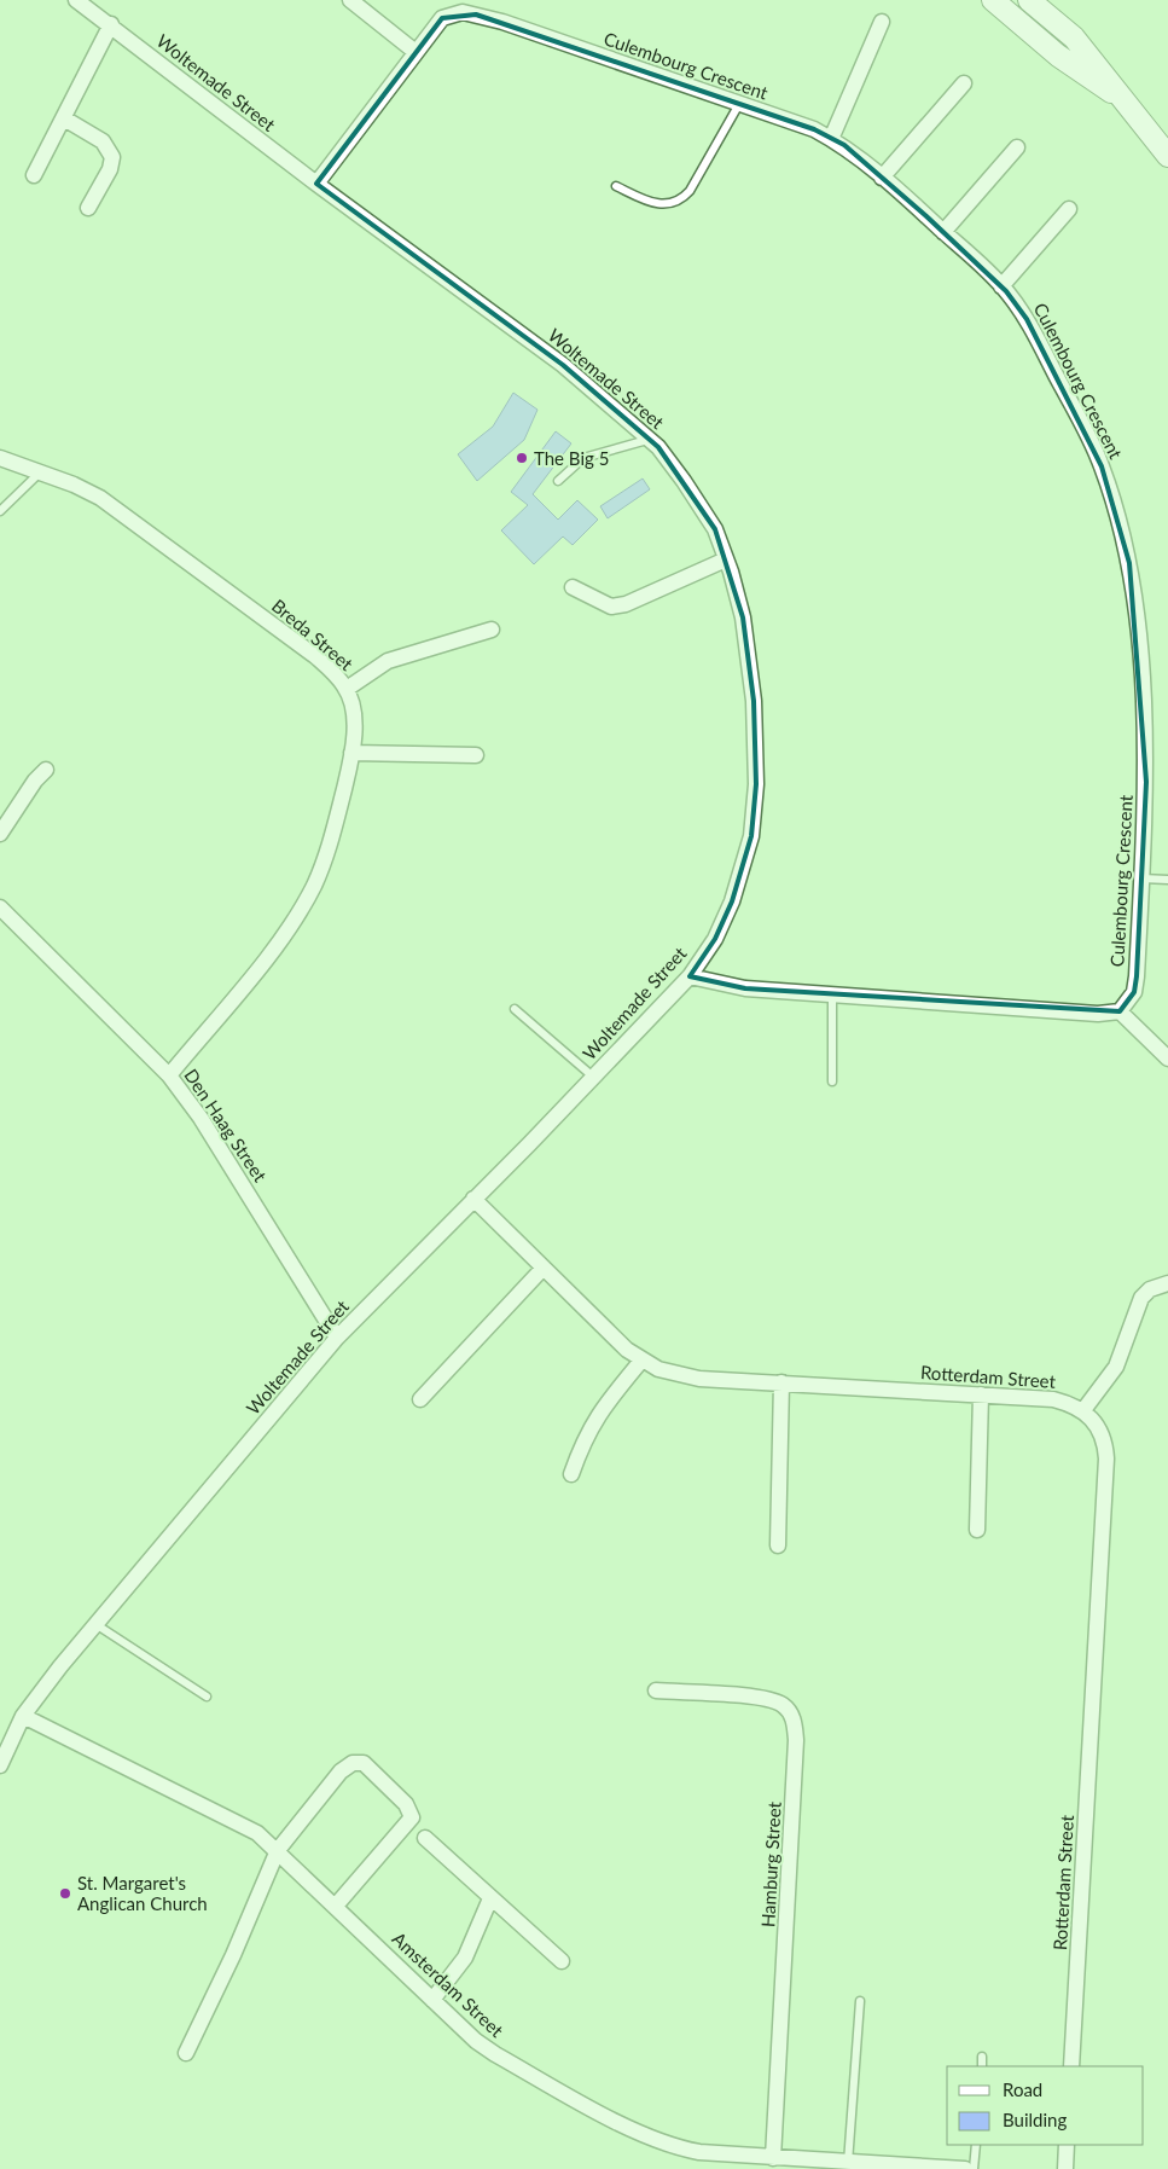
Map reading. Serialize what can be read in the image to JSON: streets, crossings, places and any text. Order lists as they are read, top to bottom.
{
  "streets": {
    "street": [
      "Culembourg Crescent",
      "Woltemade Street",
      "Breda Street",
      "Den Haag Street",
      "Rotterdam Street",
      "Hamburg Street",
      "Amsterdam Street"
    ]
  },
  "crossings": [
    ["Culembourg Crescent", "Woltemade Street"],
    ["Woltemade Street", "Den Haag Street"],
    ["Woltemade Street", "Rotterdam Street"],
    ["Woltemade Street", "Amsterdam Street"],
    ["Breda Street", "Den Haag Street"],
    ["Hamburg Street", "Amsterdam Street"]
  ],
  "places": ["The Big 5", "St. Margaret's Anglican Church"],
  "legend": ["Road", "Building"]
}
